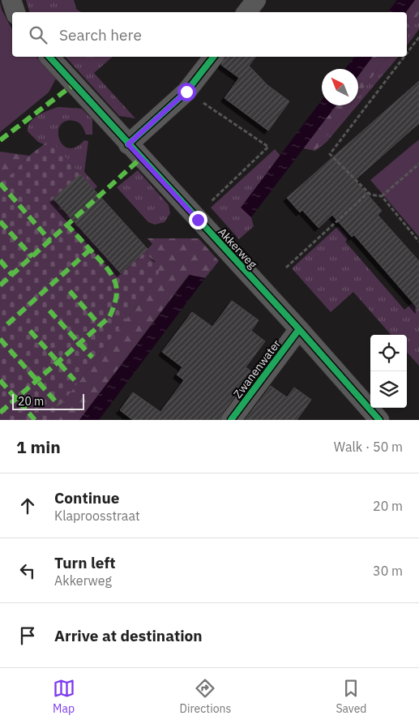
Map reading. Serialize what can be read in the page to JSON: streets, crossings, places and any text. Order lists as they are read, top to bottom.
{
  "streets": {
    "street": ["Akkerweg", "Zwanenwater"]
  },
  "crossings": [
    ["Akkerweg", "Zwanenwater"]
  ],
  "scale_bar": "20 m",
  "north": "top left",
  "page": {
    "search": "Search here",
    "scale": "20 m",
    "heading": ["1 min", "Walk · 50 m"],
    "list": [
      ["Continue", "Klaproosstraat", "20 m"],
      ["Turn left", "Akkerweg", "30 m"],
      "Arrive at destination"
    ],
    "nav": ["Map", "Directions", "Saved"]
  }
}
